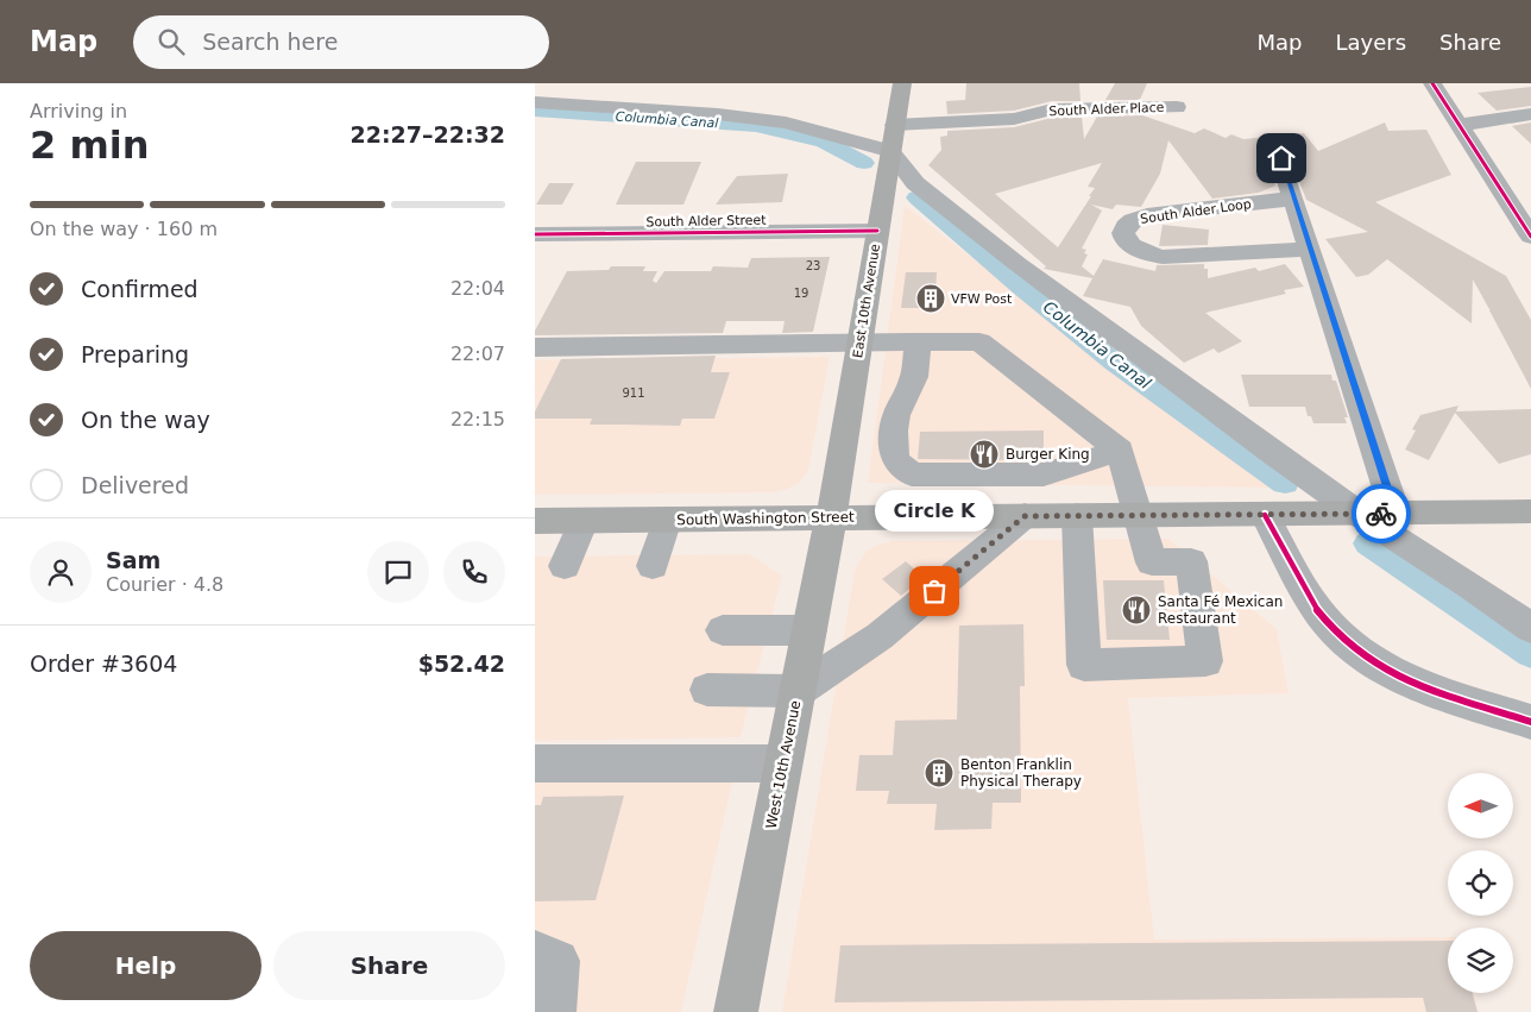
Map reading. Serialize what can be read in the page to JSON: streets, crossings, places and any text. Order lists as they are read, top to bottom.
{
  "streets": {
    "main road": ["East 10th Avenue", "South Washington Street", "West 10th Avenue"],
    "street": ["South Alder Place", "South Alder Loop", "South Alder Street"]
  },
  "crossings": [
    ["South Alder Place", "East 10th Avenue"],
    ["South Alder Street", "East 10th Avenue"],
    ["East 10th Avenue", "South Washington Street"],
    ["East 10th Avenue", "West 10th Avenue"],
    ["South Washington Street", "West 10th Avenue"]
  ],
  "water": ["Columbia Canal"],
  "places": {
    "building": ["VFW Post", "Benton Franklin Physical Therapy"],
    "restaurant": ["Burger King", "Santa Fé Mexican Restaurant"],
    "other": ["Circle K"]
  },
  "house_numbers": ["23", "19", "911"],
  "north": "left",
  "page": {
    "header": "Map",
    "search": "Search here",
    "nav": ["Map", "Layers", "Share"],
    "heading": ["2 min", "Arriving in", "22:27–22:32"],
    "panel": [
      "Sam",
      "Courier · 4.8",
      "Order #3604",
      "$52.42"
    ],
    "bar": "On the way · 160 m",
    "list": [
      ["Confirmed", "22:04"],
      ["Preparing", "22:07"],
      ["On the way", "22:15"],
      "Delivered"
    ],
    "bubble": "Circle K",
    "buttons": ["Help", "Share"]
  }
}
